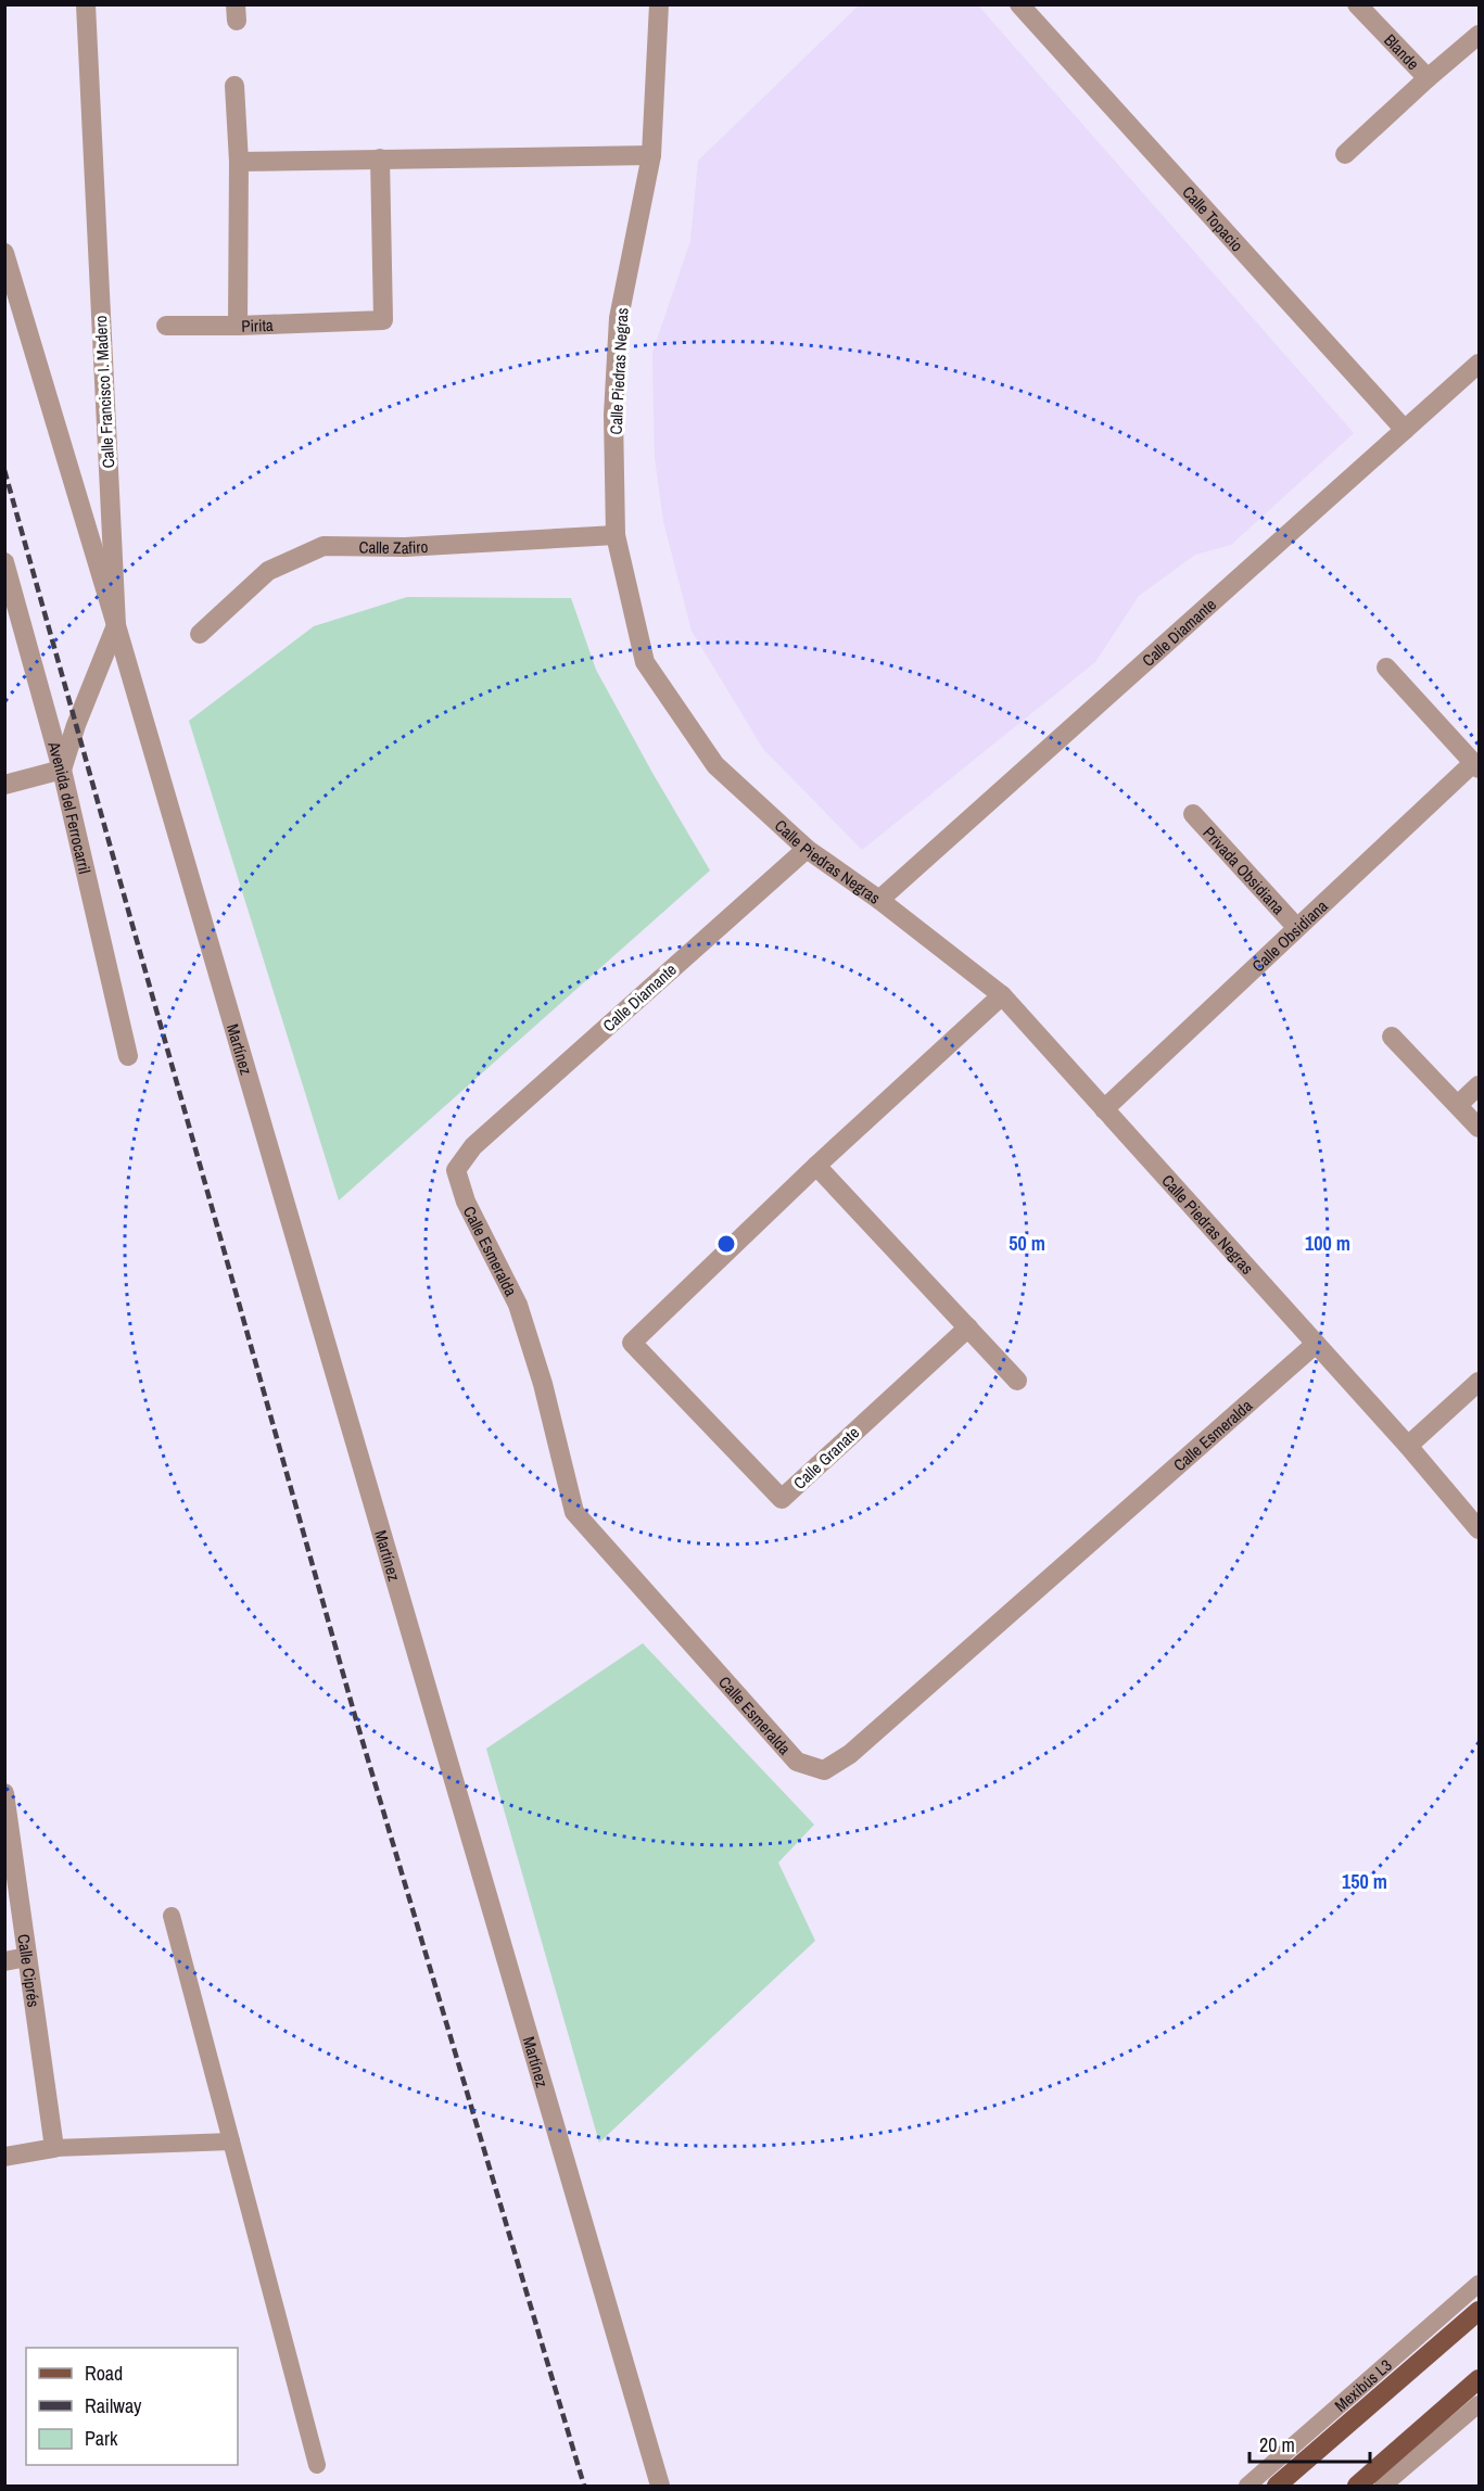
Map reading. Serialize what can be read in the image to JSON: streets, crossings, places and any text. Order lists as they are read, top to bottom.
{
  "streets": {
    "street": [
      "Blande",
      "Calle Topacio",
      "Pirita",
      "Calle Piedras Negras",
      "Calle Francisco I. Madero",
      "Calle Zafiro",
      "Calle Diamante",
      "Avenida del Ferrocarril",
      "Privada Obsidiana",
      "Calle Obsidiana",
      "Martínez",
      "Calle Esmeralda",
      "Calle Granate",
      "Calle Ciprés"
    ],
    "lane": ["Mexibús L3"]
  },
  "crossings": [
    ["Calle Topacio", "Calle Diamante"],
    ["Calle Piedras Negras", "Calle Zafiro"],
    ["Calle Piedras Negras", "Calle Diamante"],
    ["Calle Piedras Negras", "Calle Obsidiana"],
    ["Calle Piedras Negras", "Calle Esmeralda"],
    ["Calle Piedras Negras", "Calle Granate"],
    ["Calle Francisco I. Madero", "Avenida del Ferrocarril"],
    ["Calle Francisco I. Madero", "Martínez"],
    ["Calle Diamante", "Calle Esmeralda"],
    ["Privada Obsidiana", "Calle Obsidiana"]
  ],
  "legend": ["Road", "Railway", "Park"],
  "scale_bar": "20 m",
  "rings": ["50 m", "100 m", "150 m"]
}
